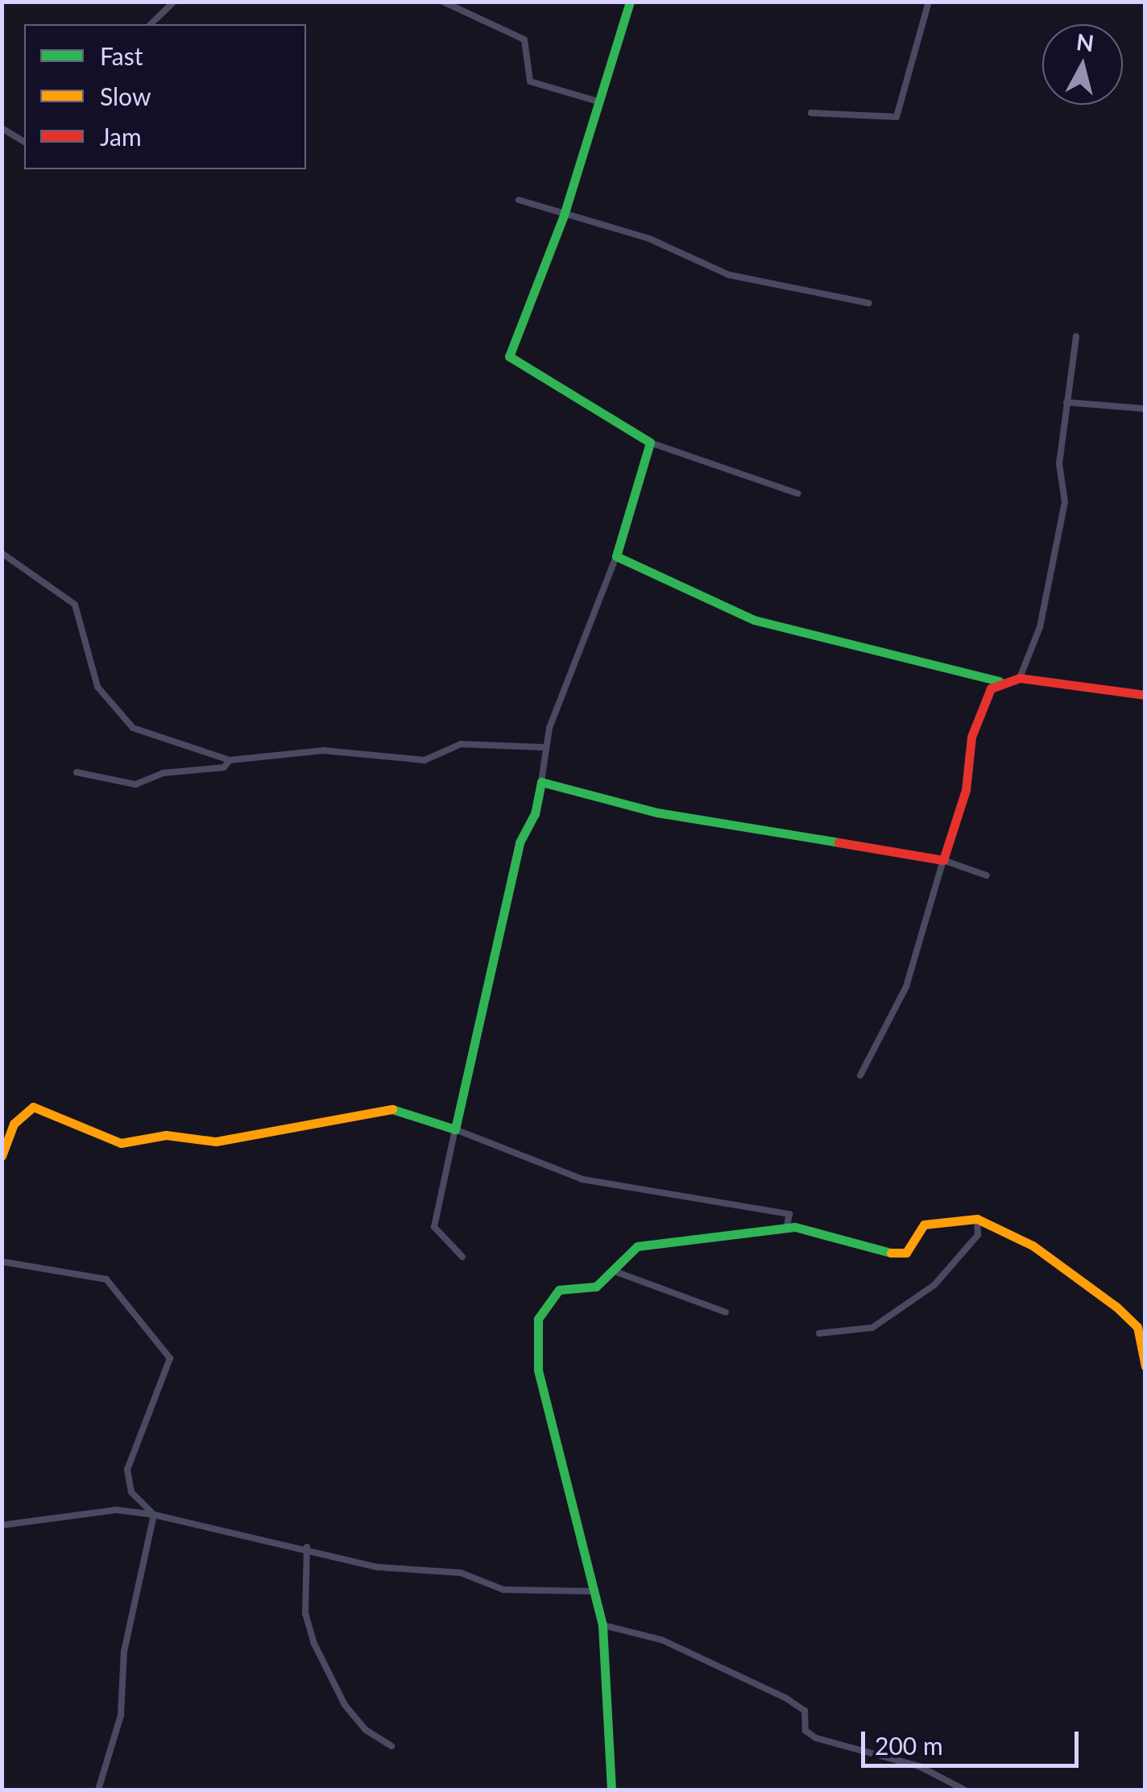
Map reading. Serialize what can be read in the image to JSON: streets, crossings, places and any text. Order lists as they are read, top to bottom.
{
  "legend": ["Fast", "Slow", "Jam"],
  "scale_bar": "200 m",
  "north": "top"
}
